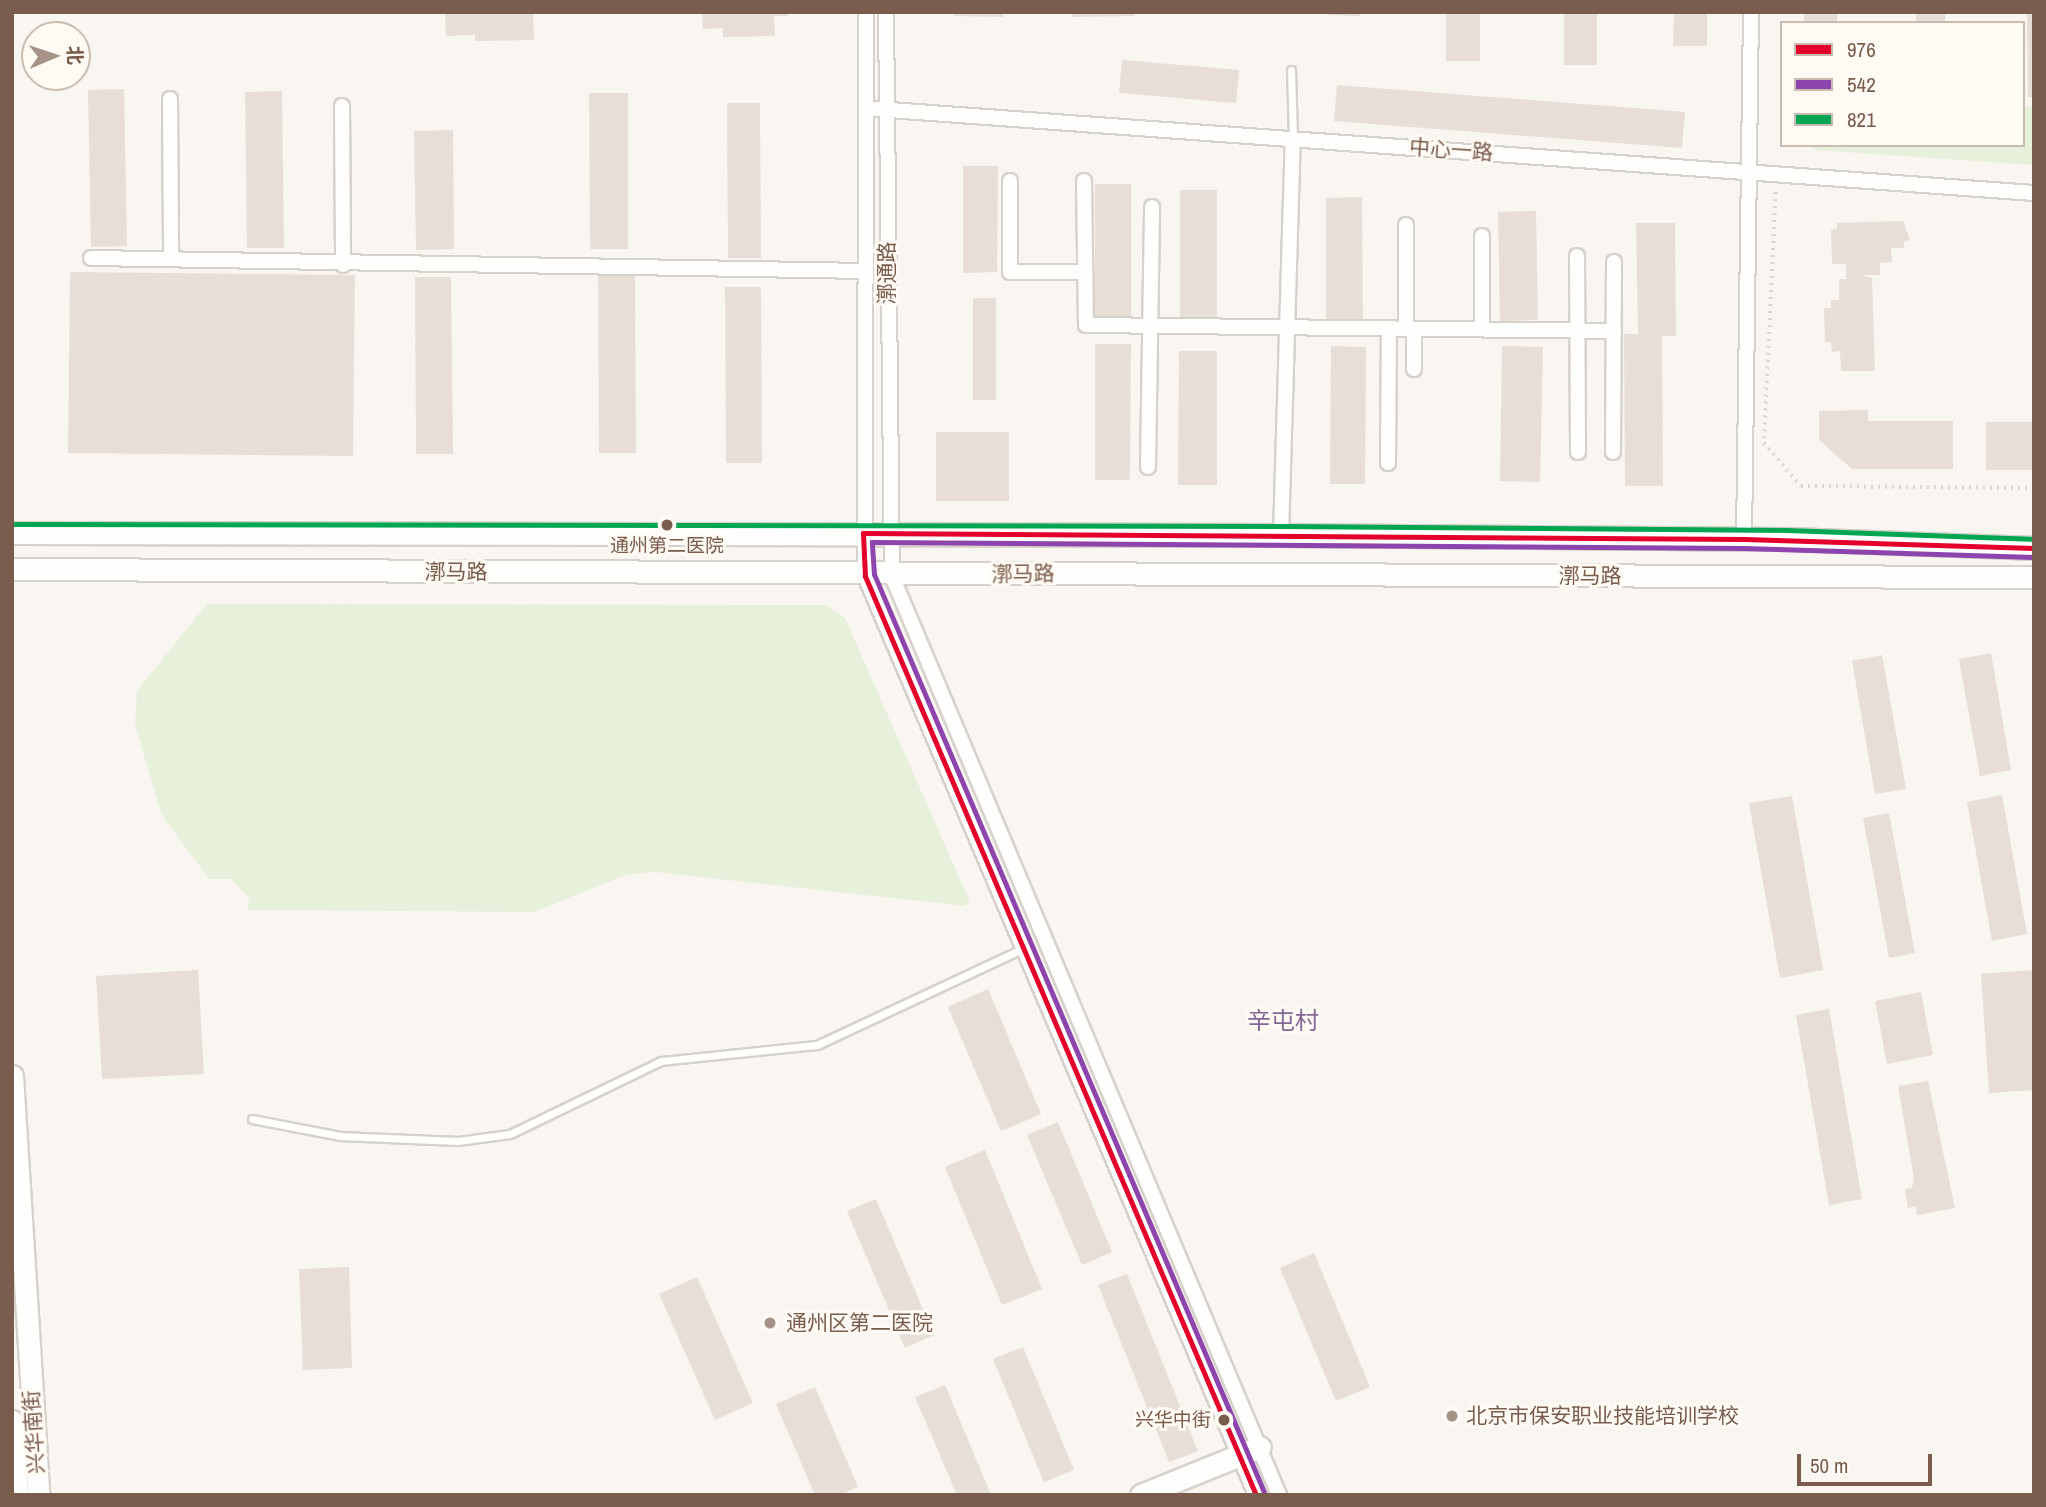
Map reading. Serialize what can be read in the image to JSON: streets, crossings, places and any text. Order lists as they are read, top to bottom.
{
  "streets": {
    "main road": ["漷马路", "兴华南街"],
    "street": ["中心一路", "漷通路"]
  },
  "crossings": [
    ["中心一路", "漷通路"],
    ["漷通路", "漷马路"]
  ],
  "districts": ["辛屯村"],
  "places": [
    "通州第二医院",
    "通州区第二医院",
    "北京市保安职业技能培训学校",
    "兴华中街"
  ],
  "lines": ["transit line 821", "transit line 976", "transit line 542"],
  "legend": ["976", "542", "821"],
  "scale_bar": "50 m",
  "north": "right"
}
